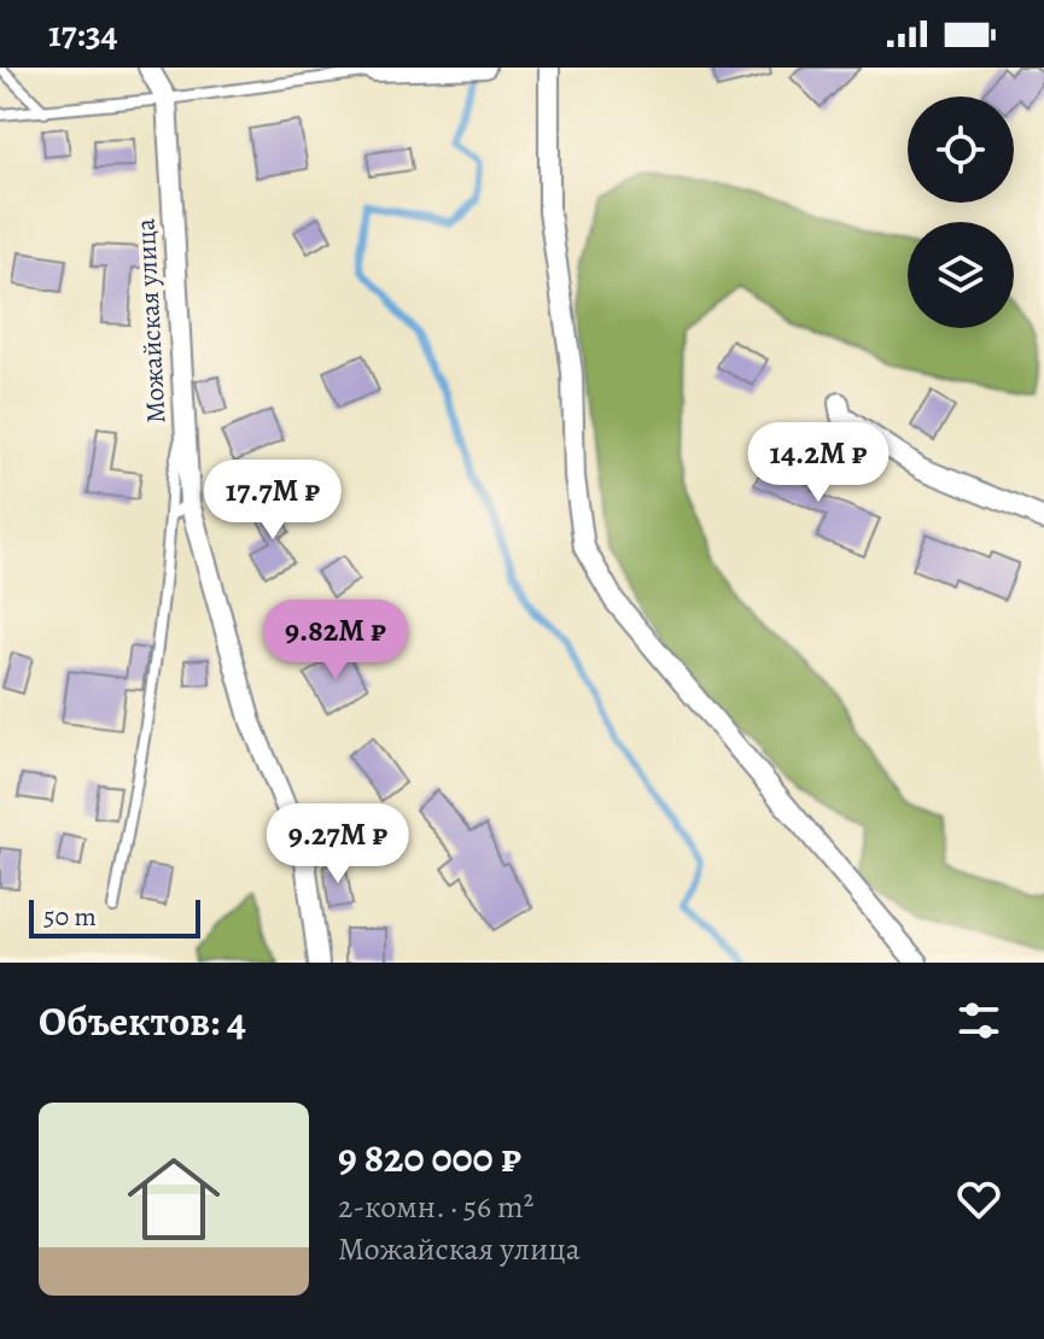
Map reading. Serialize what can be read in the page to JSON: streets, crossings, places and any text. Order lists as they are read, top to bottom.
{
  "streets": {
    "street": ["Можайская улица"]
  },
  "scale_bar": "50 m",
  "page": {
    "status": "17:34",
    "price": [
      "14.2M ₽",
      "17.7M ₽",
      "9.82M ₽",
      "9.27M ₽"
    ],
    "scale": "50 m",
    "heading": "Объектов: 4",
    "list": [
      {
        "name": "9 820 000 ₽",
        "note": "2-комн. · 56 m² · Можайская улица"
      }
    ]
  }
}
